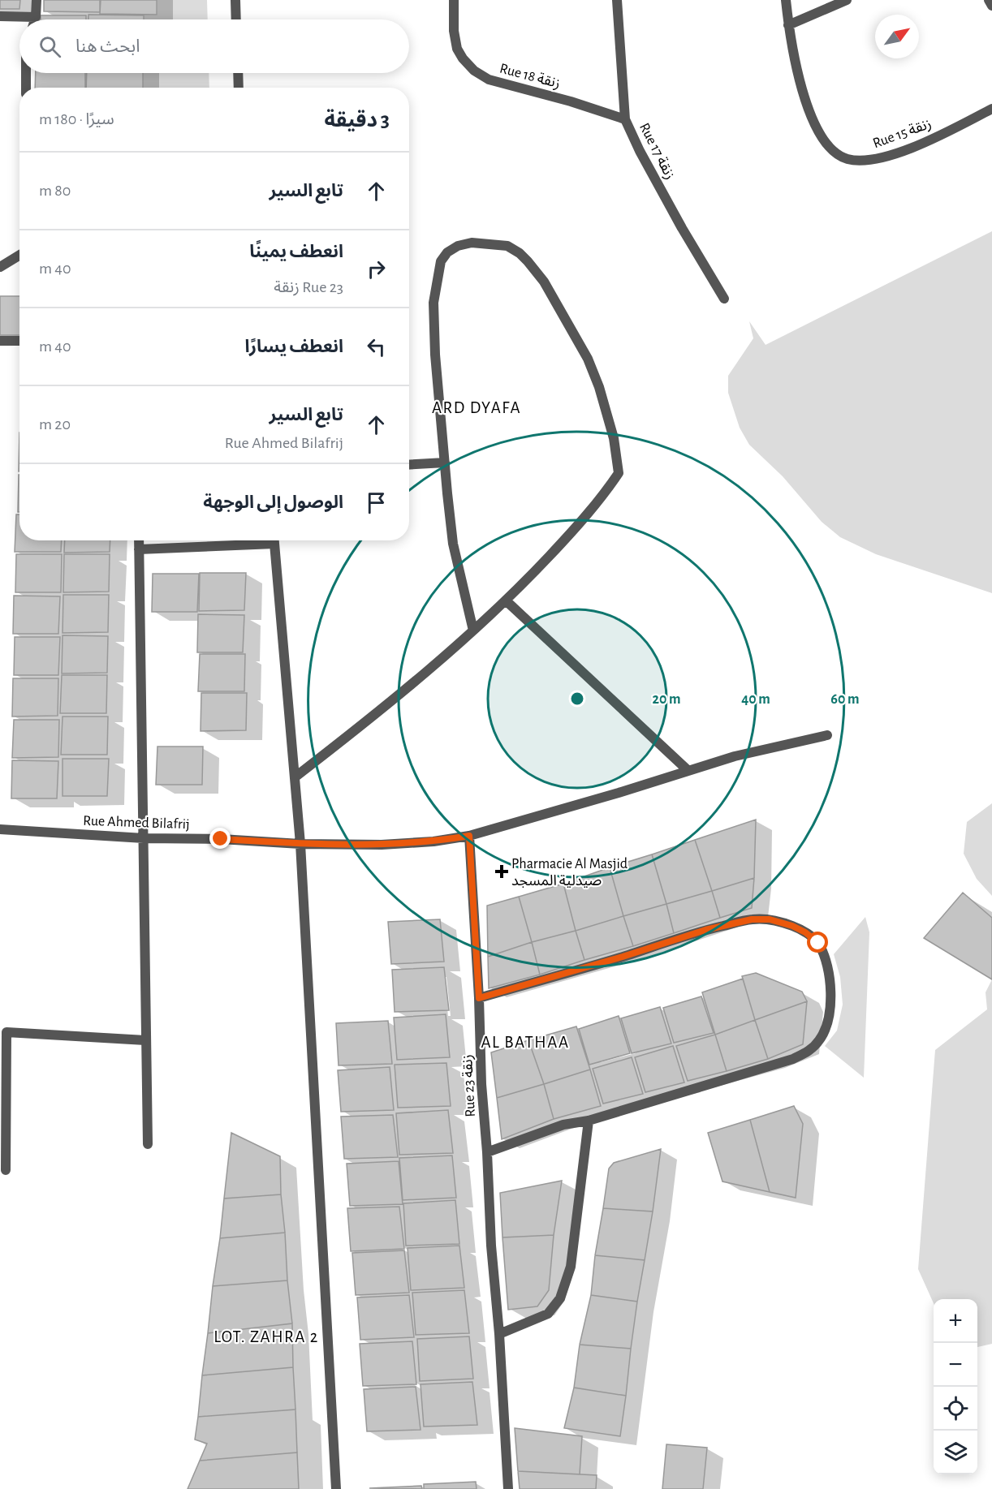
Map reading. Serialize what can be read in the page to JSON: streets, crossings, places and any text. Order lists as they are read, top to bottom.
{
  "streets": {
    "street": [
      "Rue 18 زنقة",
      "Rue 15 زنقة",
      "Rue 17 زنقة",
      "Rue Ahmed Bilafrij",
      "Rue 23 زنقة"
    ]
  },
  "crossings": [
    ["Rue 18 زنقة", "Rue 17 زنقة"],
    ["Rue Ahmed Bilafrij", "Rue 23 زنقة"]
  ],
  "districts": ["ARD DYAFA", "AL BATHAA", "LOT. ZAHRA 2"],
  "places": {
    "health": ["Pharmacie Al Masjid صيدلية المسجد"]
  },
  "north": "top right",
  "page": {
    "search": "ابحث هنا",
    "heading": ["3 دقيقة", "سيرًا · 180 m"],
    "list": [
      ["تابع السير", "80 m"],
      ["انعطف يمينًا", "Rue 23 زنقة", "40 m"],
      ["انعطف يسارًا", "40 m"],
      ["تابع السير", "Rue Ahmed Bilafrij", "20 m"],
      "الوصول إلى الوجهة"
    ],
    "map_buttons": ["+", "−"]
  },
  "rings": ["20 m", "40 m", "60 m"]
}
